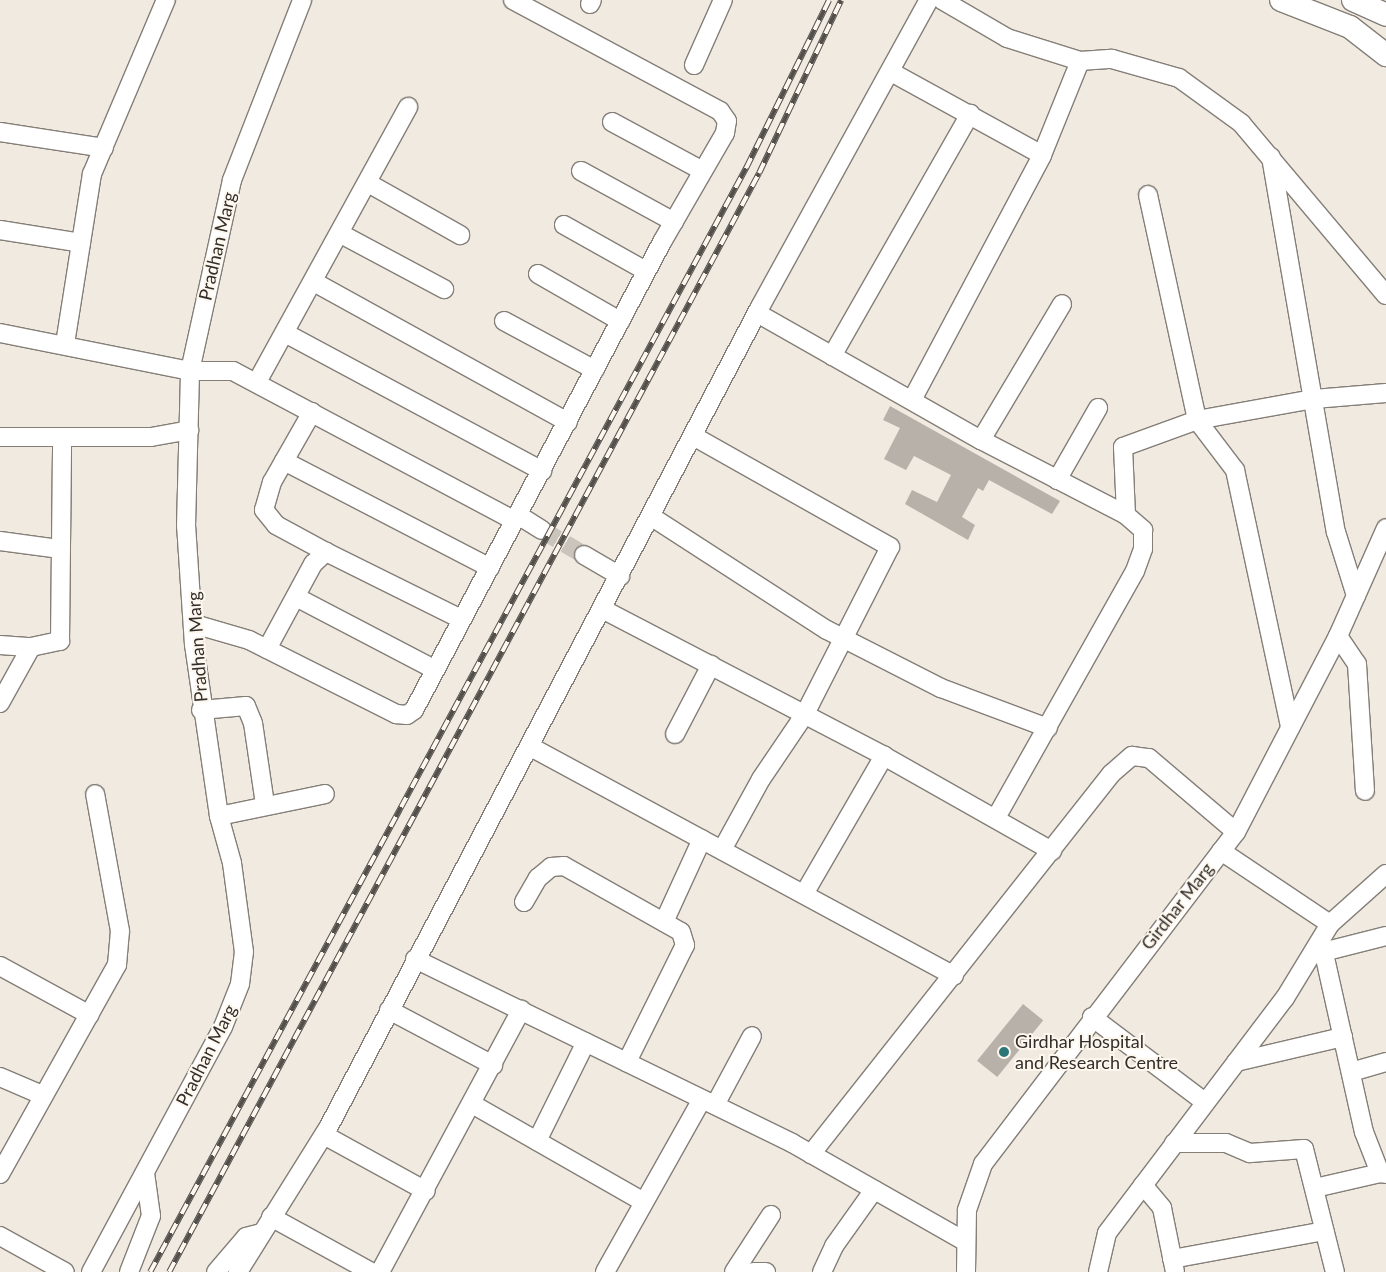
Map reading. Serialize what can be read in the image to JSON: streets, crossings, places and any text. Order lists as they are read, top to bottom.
{
  "streets": {
    "street": ["Pradhan Marg", "Girdhar Marg"]
  },
  "places": ["Girdhar Hospital and Research Centre"]
}
